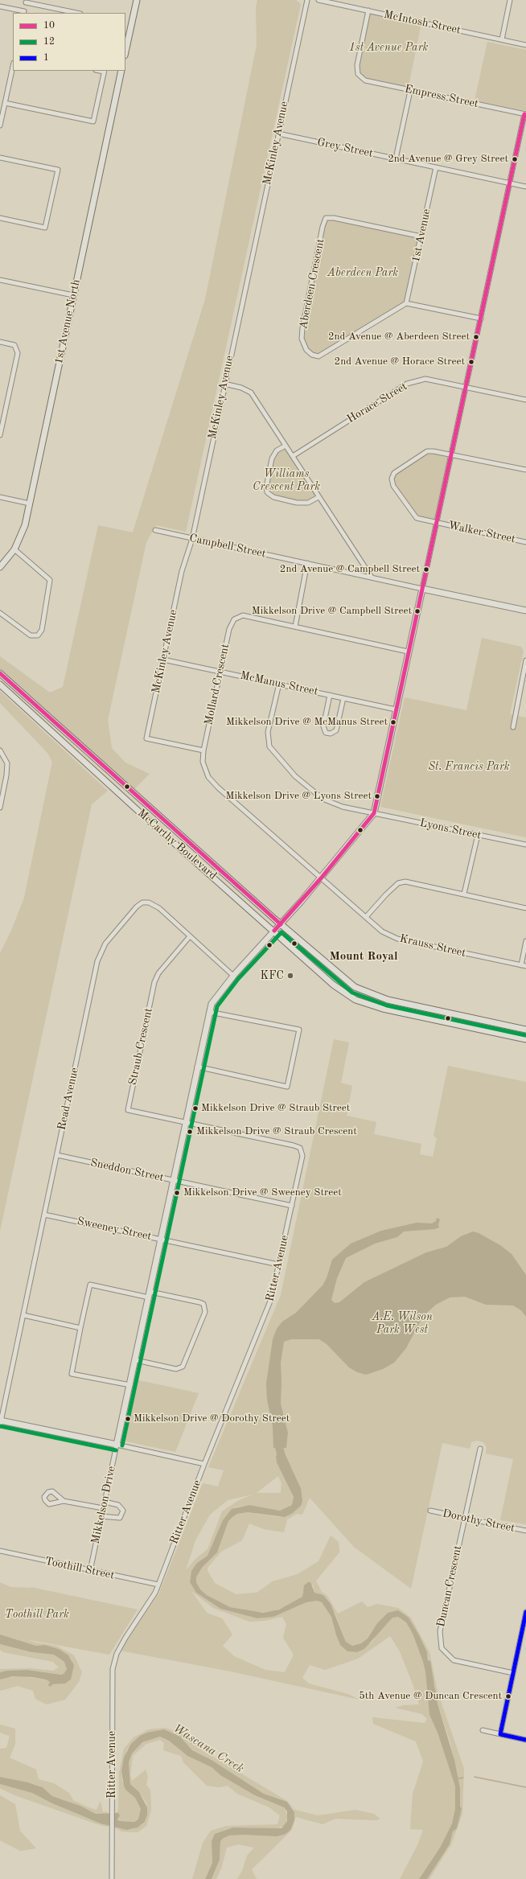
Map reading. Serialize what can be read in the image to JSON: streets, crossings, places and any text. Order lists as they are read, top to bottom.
{
  "streets": {
    "main road": [
      "1st Avenue North",
      "Campbell Street",
      "McCarthy Boulevard",
      "Mikkelson Drive"
    ],
    "street": [
      "McIntosh Street",
      "Empress Street",
      "McKinley Avenue",
      "Grey Street",
      "1st Avenue",
      "Aberdeen Crescent",
      "Horace Street",
      "Walker Street",
      "McManus Street",
      "Mollard Crescent",
      "Lyons Street",
      "Krauss Street",
      "Straub Crescent",
      "Read Avenue",
      "Sneddon Street",
      "Sweeney Street",
      "Ritter Avenue",
      "Dorothy Street",
      "Toothill Street",
      "Duncan Crescent"
    ]
  },
  "crossings": [
    ["McIntosh Street", "Empress Street"],
    ["McKinley Avenue", "Grey Street"],
    ["McKinley Avenue", "Campbell Street"],
    ["McKinley Avenue", "McManus Street"],
    ["McKinley Avenue", "Mollard Crescent"],
    ["Grey Street", "1st Avenue"],
    ["1st Avenue", "Aberdeen Crescent"],
    ["Campbell Street", "Mikkelson Drive"],
    ["McManus Street", "Mollard Crescent"],
    ["McManus Street", "Lyons Street"],
    ["McManus Street", "Mikkelson Drive"],
    ["Mollard Crescent", "Krauss Street"],
    ["Mollard Crescent", "Mikkelson Drive"],
    ["Lyons Street", "Mikkelson Drive"],
    ["McCarthy Boulevard", "Mikkelson Drive"],
    ["Krauss Street", "Mikkelson Drive"],
    ["Straub Crescent", "Read Avenue"],
    ["Straub Crescent", "Ritter Avenue"],
    ["Straub Crescent", "Mikkelson Drive"],
    ["Read Avenue", "Sneddon Street"],
    ["Read Avenue", "Sweeney Street"],
    ["Read Avenue", "Mikkelson Drive"],
    ["Sneddon Street", "Ritter Avenue"],
    ["Sneddon Street", "Mikkelson Drive"],
    ["Sweeney Street", "Ritter Avenue"],
    ["Sweeney Street", "Mikkelson Drive"],
    ["Ritter Avenue", "Mikkelson Drive"],
    ["Ritter Avenue", "Toothill Street"],
    ["Mikkelson Drive", "Toothill Street"],
    ["Dorothy Street", "Duncan Crescent"]
  ],
  "districts": ["Mount Royal"],
  "water": ["Wascana Creek"],
  "parks": [
    "1st Avenue Park",
    "Aberdeen Park",
    "Williams Crescent Park",
    "St. Francis Park",
    "A.E. Wilson Park West",
    "Toothill Park"
  ],
  "places": [
    "2nd Avenue @ Grey Street",
    "2nd Avenue @ Aberdeen Street",
    "2nd Avenue @ Horace Street",
    "2nd Avenue @ Campbell Street",
    "Mikkelson Drive @ Campbell Street",
    "Mikkelson Drive @ McManus Street",
    "Mikkelson Drive @ Lyons Street",
    "KFC",
    "Mikkelson Drive @ Straub Street",
    "Mikkelson Drive @ Straub Crescent",
    "Mikkelson Drive @ Sweeney Street",
    "Mikkelson Drive @ Dorothy Street",
    "5th Avenue @ Duncan Crescent"
  ],
  "lines": ["transit line 10", "transit line 12", "transit line 1"],
  "legend": ["10", "12", "1"]
}
